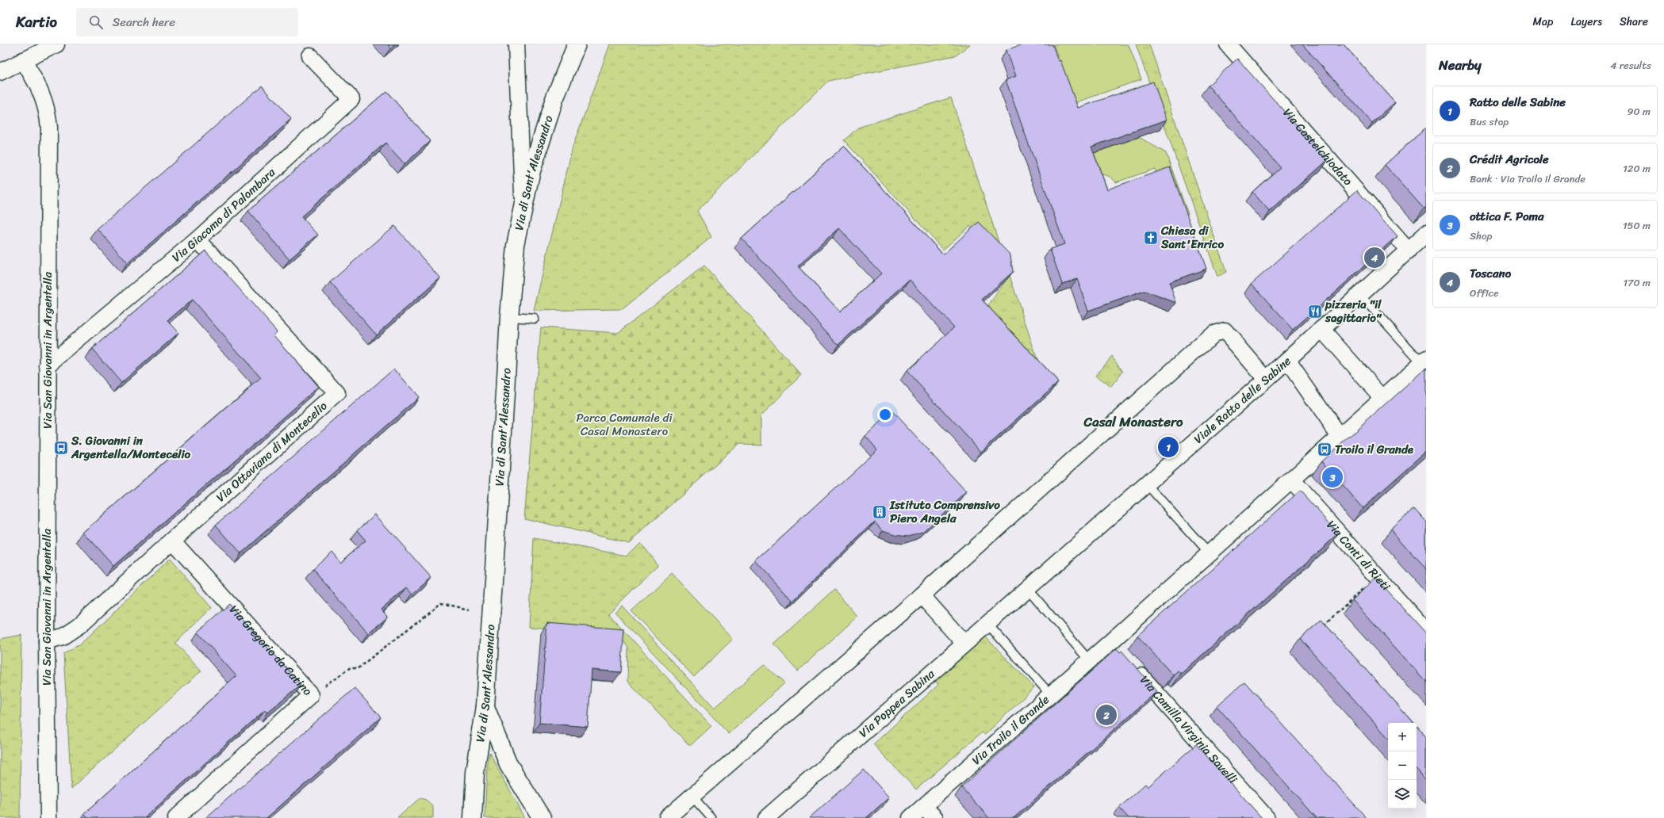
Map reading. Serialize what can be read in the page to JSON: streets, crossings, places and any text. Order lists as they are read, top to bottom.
{
  "streets": {
    "street": [
      "Via Castelchiodato",
      "Via di Sant'Alessandro",
      "Via Giacomo di Palombara",
      "Via San Giovanni in Argentella",
      "Viale Ratto delle Sabine",
      "Via Ottaviano di Montecelio",
      "Via Conti di Rieti",
      "Via Gregorio da Catino",
      "Via Poppea Sabina",
      "Via Troilo il Grande",
      "Via Camilla Virginia Savelli"
    ]
  },
  "crossings": [
    ["Via Castelchiodato", "Viale Ratto delle Sabine"],
    ["Via Giacomo di Palombara", "Via San Giovanni in Argentella"],
    ["Via Giacomo di Palombara", "Via Ottaviano di Montecelio"],
    ["Via San Giovanni in Argentella", "Via Ottaviano di Montecelio"],
    ["Viale Ratto delle Sabine", "Via Poppea Sabina"],
    ["Via Ottaviano di Montecelio", "Via Gregorio da Catino"]
  ],
  "districts": ["Casal Monastero"],
  "parks": ["Parco Comunale di Casal Monastero"],
  "places": {
    "church": ["Chiesa di Sant'Enrico"],
    "restaurant": ["pizzeria \"il sagittario\""],
    "bus stop": ["S. Giovanni in Argentella/Montecelio", "Troilo il Grande"],
    "building": ["Istituto Comprensivo Piero Angela"]
  },
  "page": {
    "header": "Kartio",
    "search": "Search here",
    "nav": ["Map", "Layers", "Share"],
    "heading": ["Nearby", "4 results"],
    "list": [
      {
        "mark": "1",
        "name": "Ratto delle Sabine",
        "note": "Bus stop",
        "value": "90 m"
      },
      {
        "mark": "2",
        "name": "Crédit Agricole",
        "note": "Bank · Via Troilo il Grande",
        "value": "120 m"
      },
      {
        "mark": "3",
        "name": "ottica F. Poma",
        "note": "Shop",
        "value": "150 m"
      },
      {
        "mark": "4",
        "name": "Toscano",
        "note": "Office",
        "value": "170 m"
      }
    ],
    "pins": [
      "4",
      "1",
      "3",
      "2"
    ],
    "map_buttons": ["+", "−"]
  }
}
